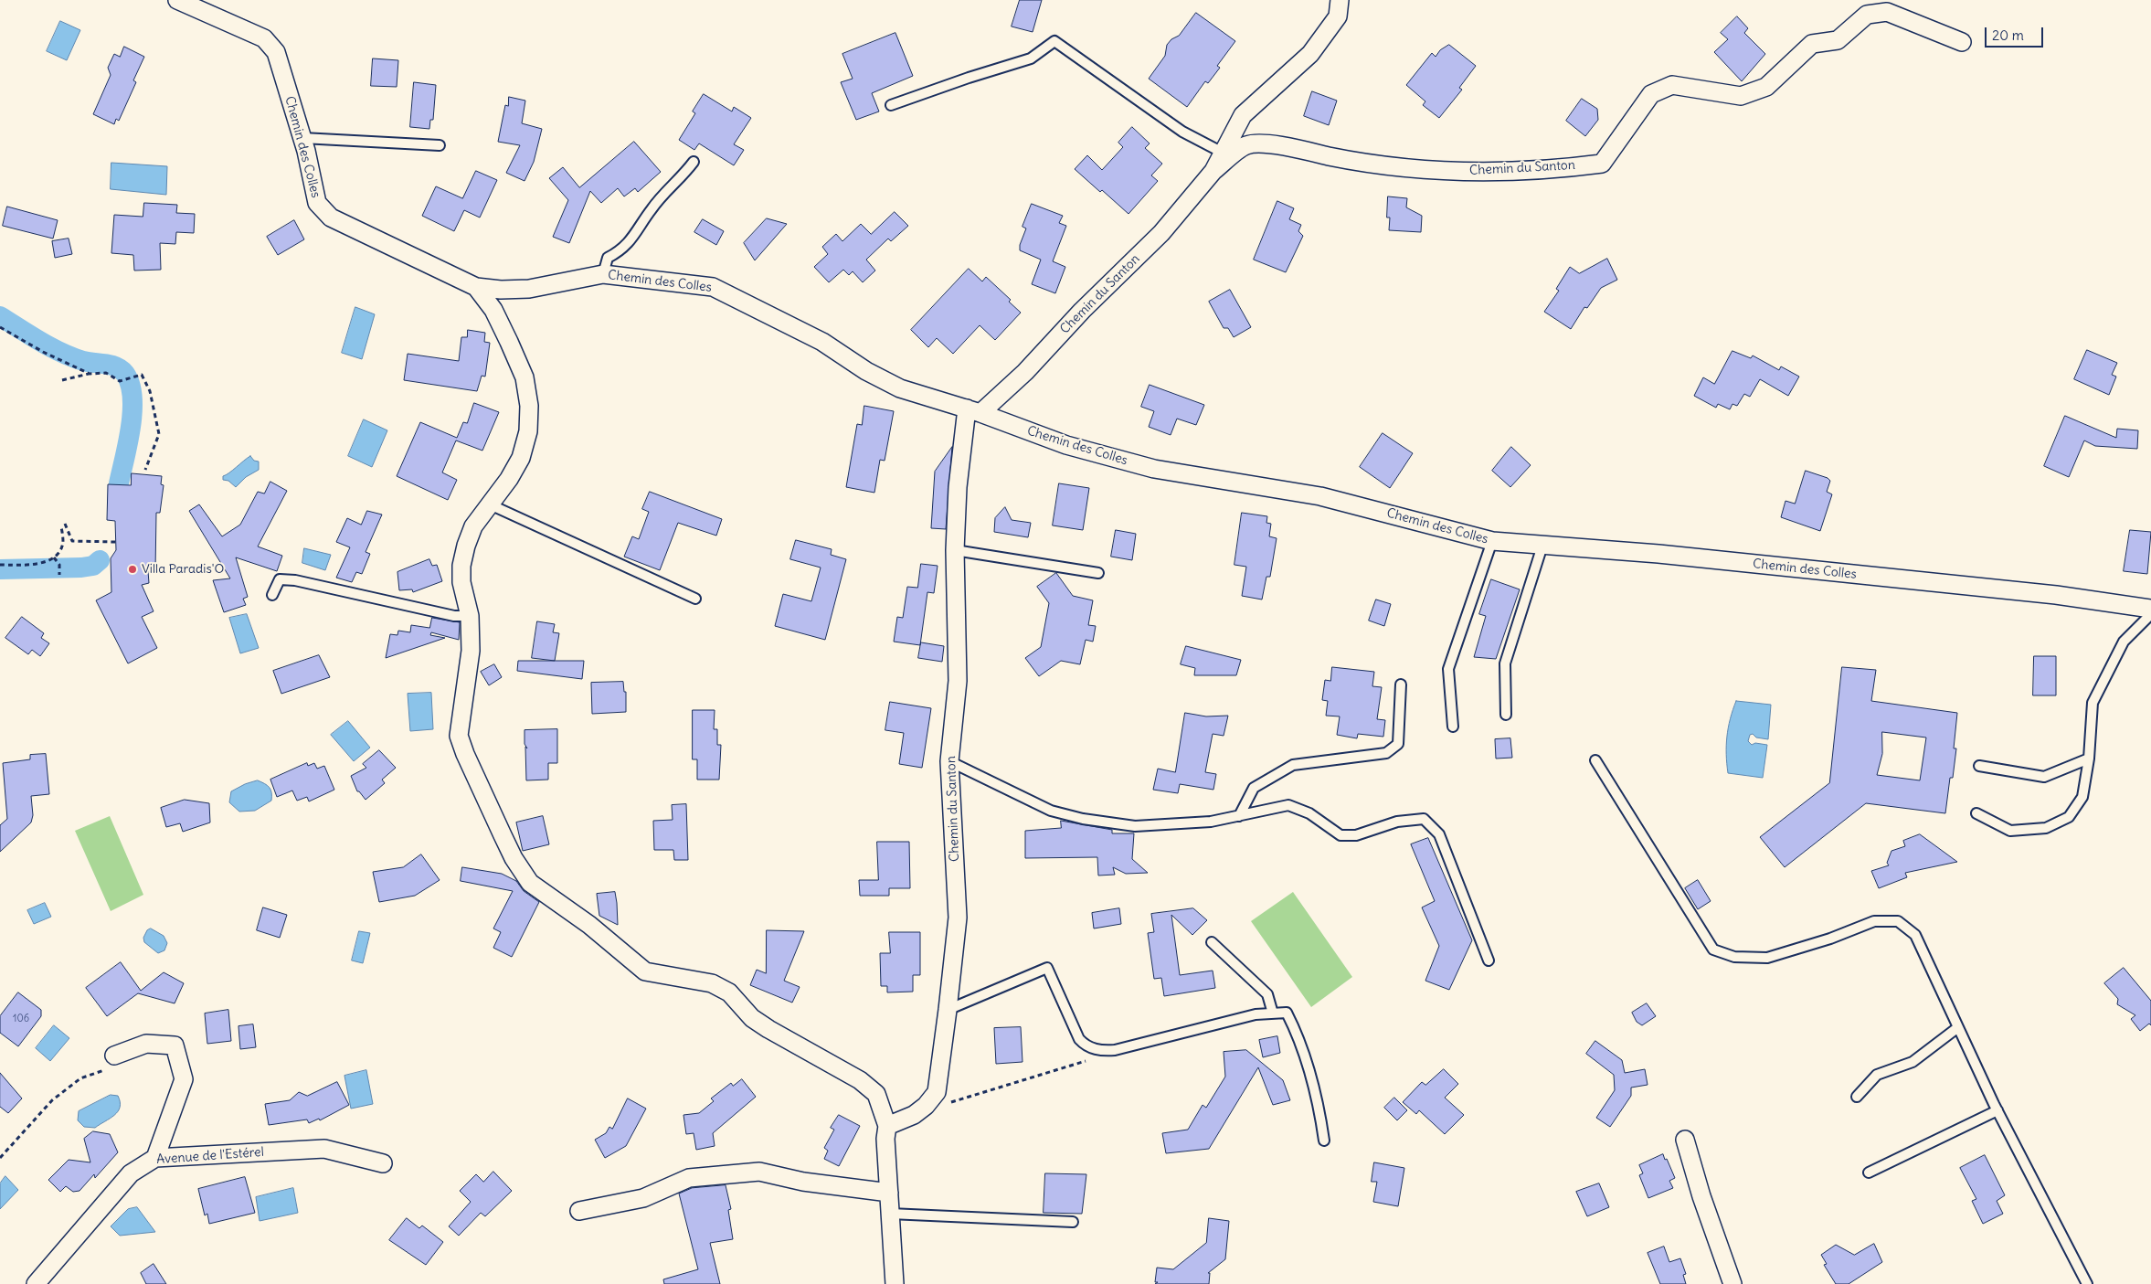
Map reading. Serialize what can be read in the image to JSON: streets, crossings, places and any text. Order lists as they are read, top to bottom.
{
  "streets": {
    "street": ["Chemin des Colles", "Chemin du Santon", "Avenue de l'Estérel"]
  },
  "crossings": [
    ["Chemin des Colles", "Chemin du Santon"]
  ],
  "places": ["Villa Paradis'O"],
  "house_numbers": ["106"],
  "scale_bar": "20 m"
}
